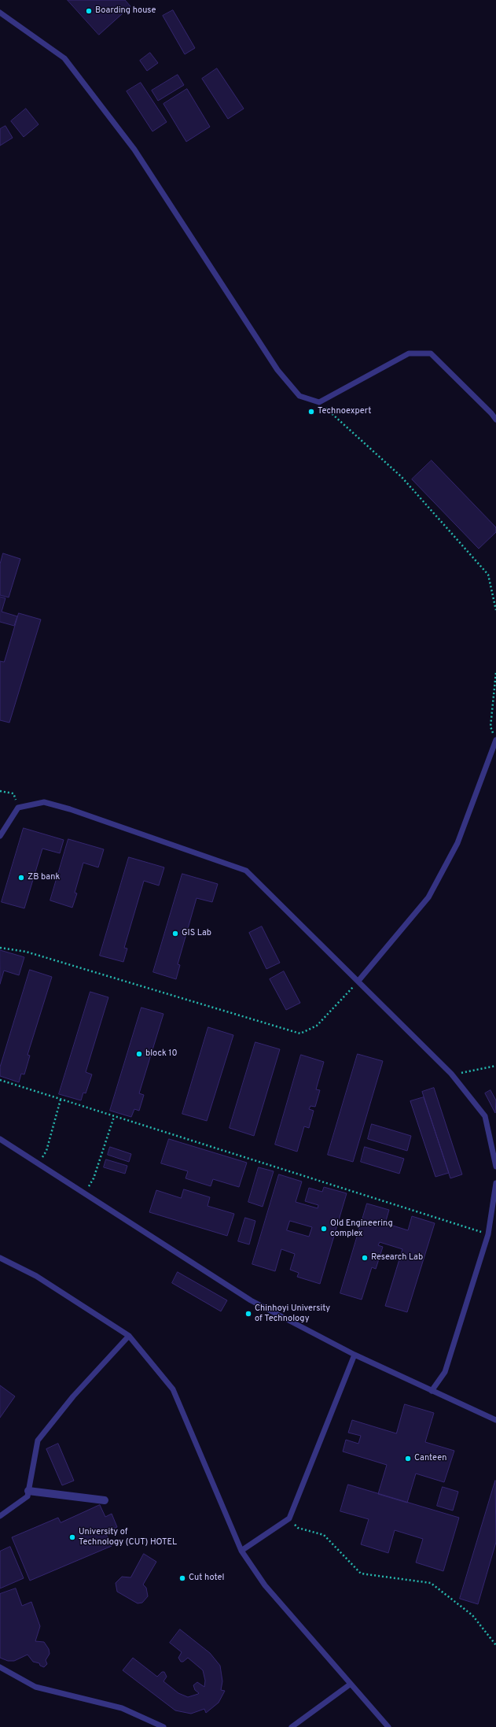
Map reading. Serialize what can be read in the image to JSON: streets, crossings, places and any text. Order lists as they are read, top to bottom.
{
  "places": [
    "Boarding house",
    "Technoexpert",
    "ZB bank",
    "GIS Lab",
    "block 10",
    "Old Engineering complex",
    "Research Lab",
    "Chinhoyi University of Technology",
    "Canteen",
    "University of Technology (CUT) HOTEL",
    "Cut hotel"
  ]
}
